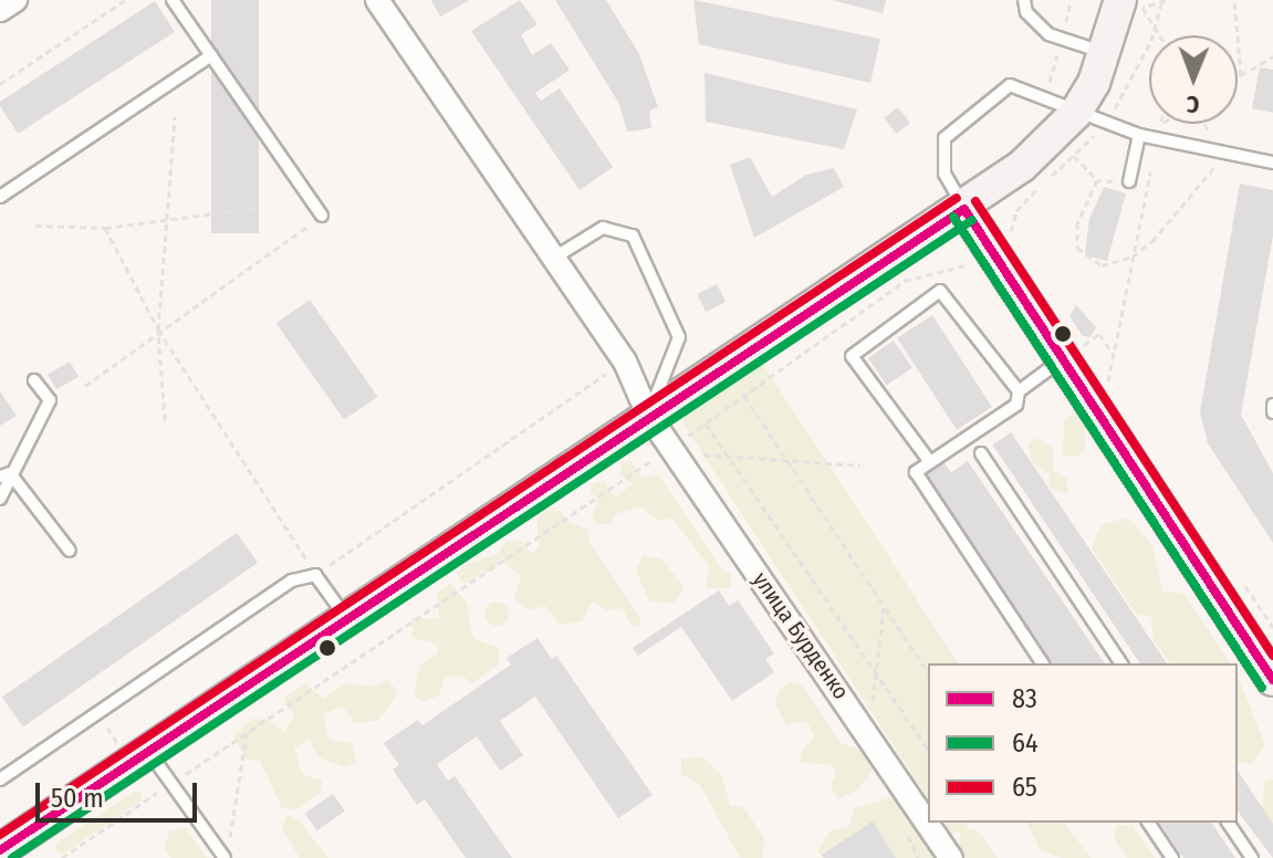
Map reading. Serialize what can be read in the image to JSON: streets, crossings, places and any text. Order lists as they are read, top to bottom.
{
  "streets": {
    "street": ["улица Бурденко"]
  },
  "lines": ["transit line 65", "transit line 83", "transit line 64"],
  "legend": ["83", "64", "65"],
  "scale_bar": "50 m",
  "north": "bottom"
}
